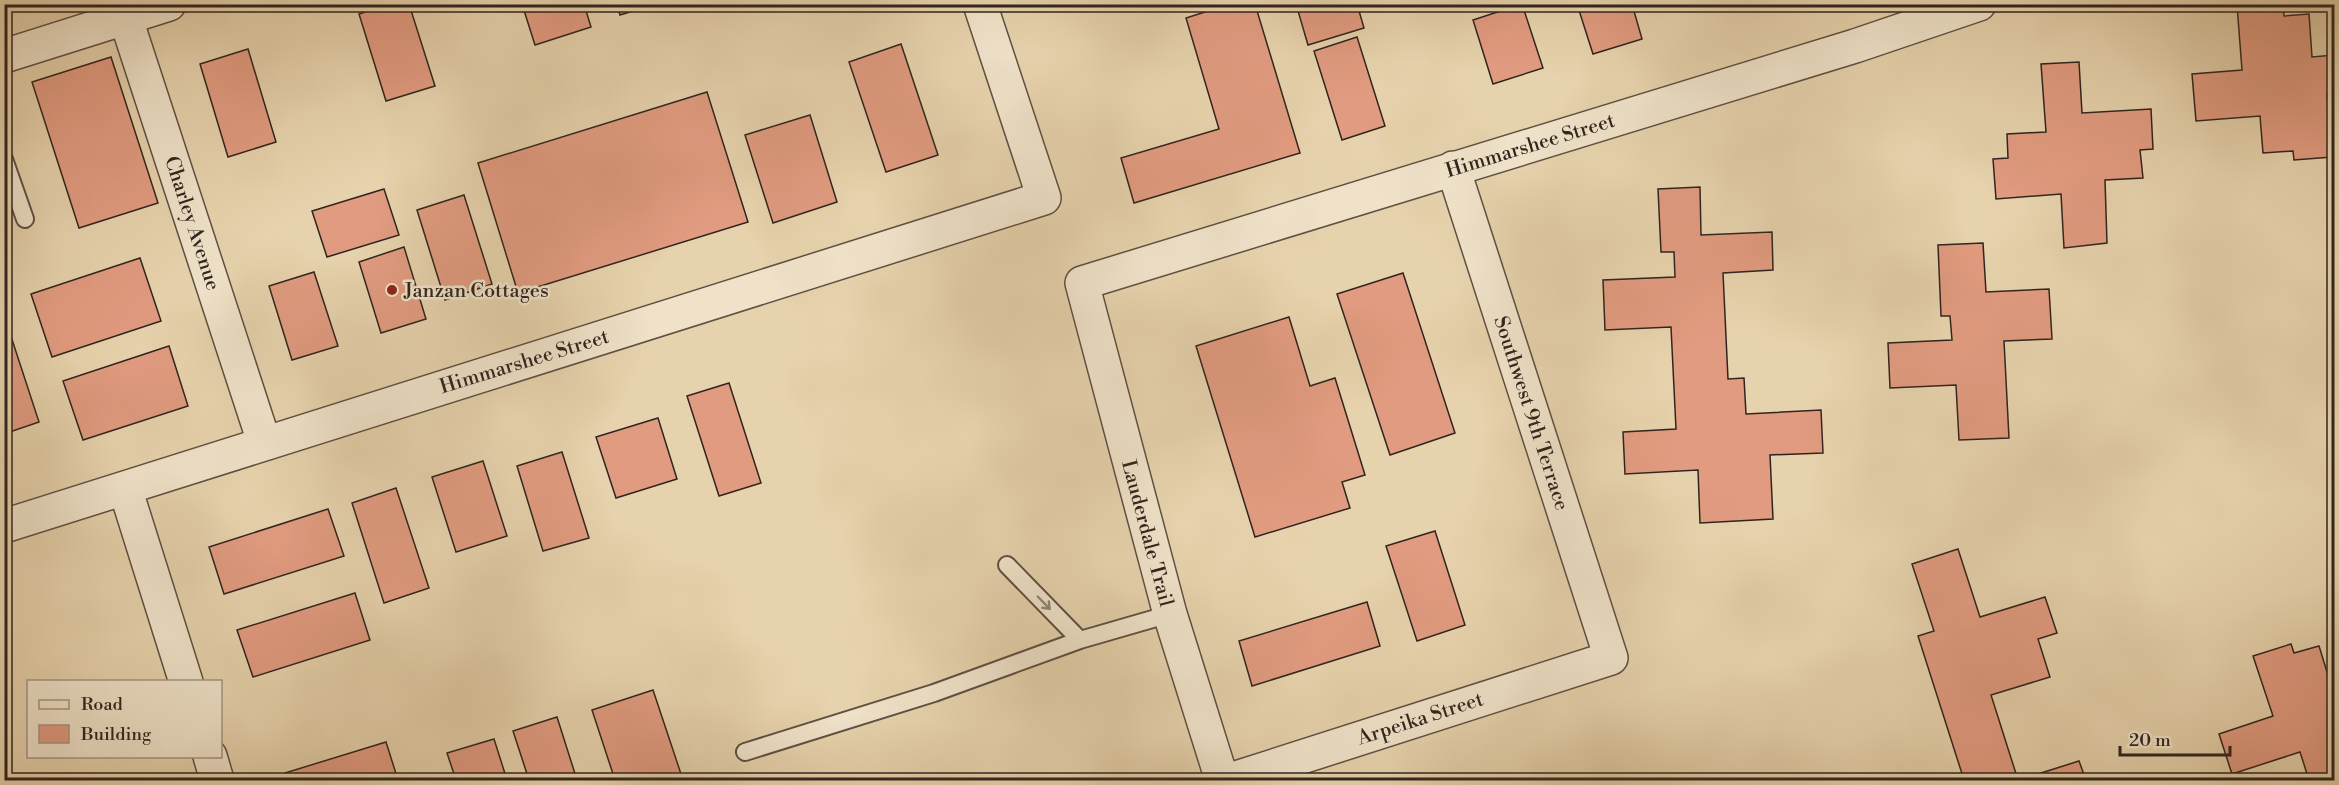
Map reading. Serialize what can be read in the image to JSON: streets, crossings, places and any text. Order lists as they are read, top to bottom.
{
  "streets": {
    "street": [
      "Himmarshee Street",
      "Charley Avenue",
      "Southwest 9th Terrace",
      "Lauderdale Trail",
      "Arpeika Street"
    ]
  },
  "crossings": [
    ["Himmarshee Street", "Charley Avenue"],
    ["Himmarshee Street", "Southwest 9th Terrace"],
    ["Himmarshee Street", "Lauderdale Trail"],
    ["Southwest 9th Terrace", "Arpeika Street"]
  ],
  "places": ["Janzan Cottages"],
  "legend": ["Road", "Building"],
  "scale_bar": "20 m"
}
